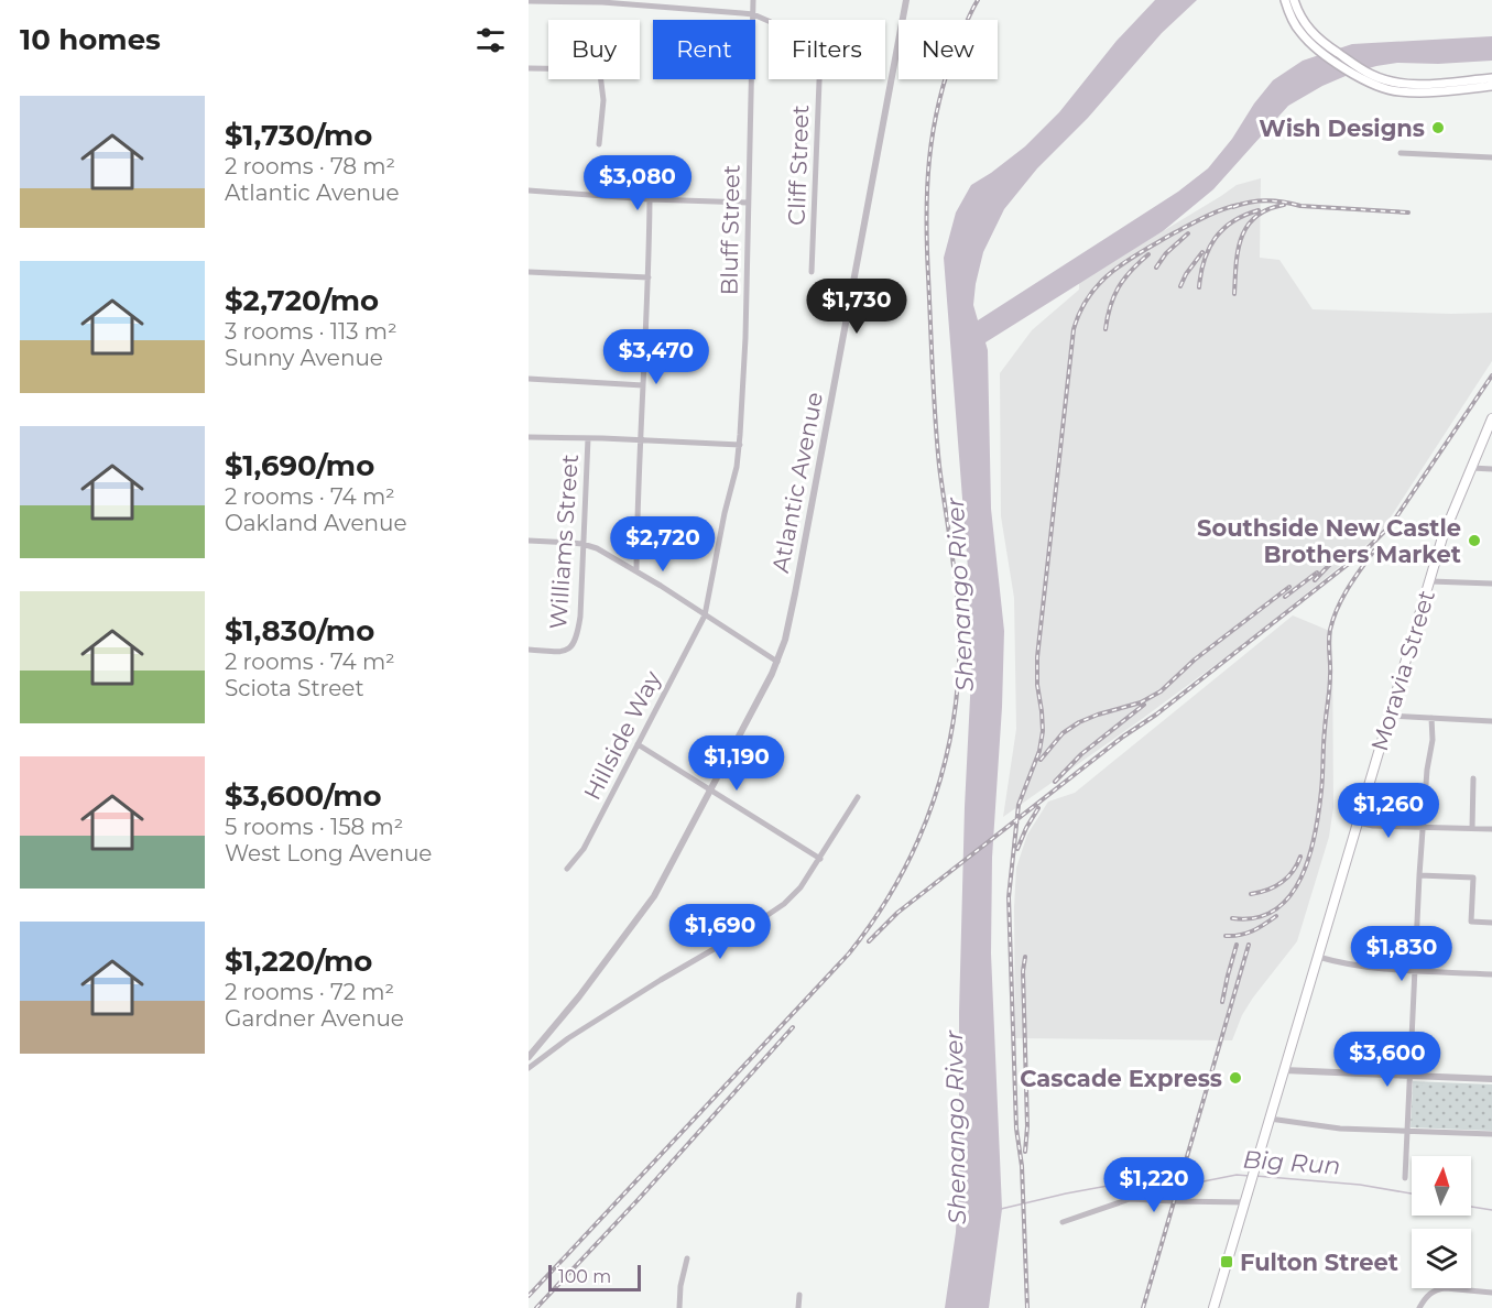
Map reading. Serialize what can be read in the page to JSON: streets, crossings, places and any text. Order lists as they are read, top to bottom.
{
  "streets": {
    "main road": ["Moravia Street"],
    "street": [
      "Cliff Street",
      "Bluff Street",
      "Atlantic Avenue",
      "Williams Street",
      "Hillside Way"
    ]
  },
  "crossings": [
    ["Cliff Street", "Bluff Street"],
    ["Bluff Street", "Hillside Way"]
  ],
  "water": ["Shenango River", "Big Run"],
  "places": {
    "other": ["Wish Designs", "Southside New Castle Brothers Market", "Cascade Express"],
    "transit": ["Fulton Street"]
  },
  "scale_bar": "100 m",
  "north": "top",
  "page": {
    "heading": "10 homes",
    "chip": [
      "Buy",
      "Rent",
      "Filters",
      "New"
    ],
    "list": [
      {
        "name": "$1,730/mo",
        "note": "2 rooms · 78 m² · Atlantic Avenue"
      },
      {
        "name": "$2,720/mo",
        "note": "3 rooms · 113 m² · Sunny Avenue"
      },
      {
        "name": "$1,690/mo",
        "note": "2 rooms · 74 m² · Oakland Avenue"
      },
      {
        "name": "$1,830/mo",
        "note": "2 rooms · 74 m² · Sciota Street"
      },
      {
        "name": "$3,600/mo",
        "note": "5 rooms · 158 m² · West Long Avenue"
      },
      {
        "name": "$1,220/mo",
        "note": "2 rooms · 72 m² · Gardner Avenue"
      }
    ],
    "price": [
      "$3,080",
      "$1,730",
      "$3,470",
      "$2,720",
      "$1,190",
      "$1,260",
      "$1,690",
      "$1,830",
      "$3,600",
      "$1,220"
    ],
    "scale": "100 m"
  }
}
